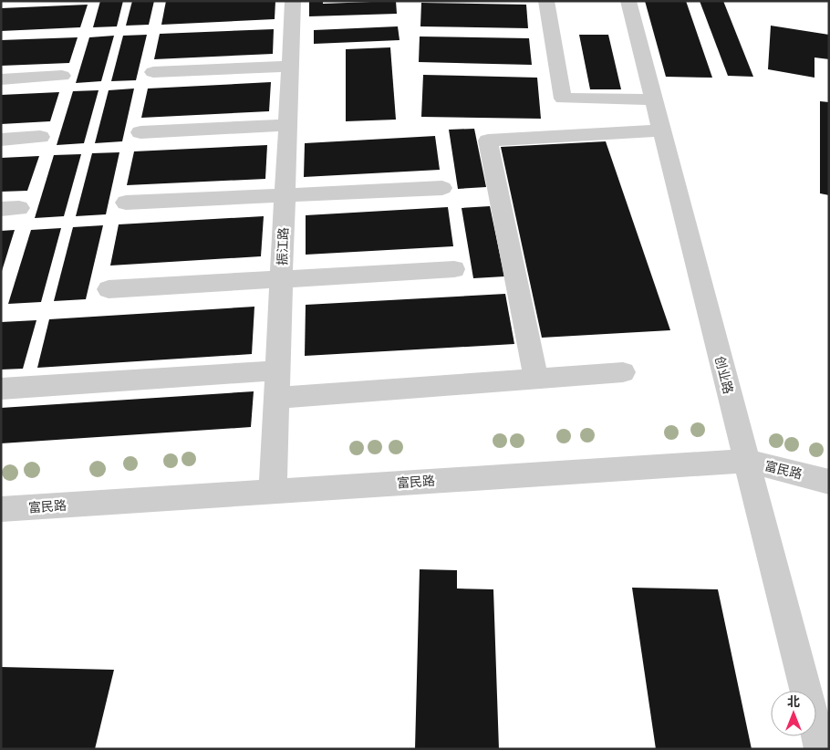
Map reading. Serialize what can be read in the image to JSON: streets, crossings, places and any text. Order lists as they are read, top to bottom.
{
  "streets": {
    "street": ["振江路", "创业路", "富民路"]
  },
  "crossings": [
    ["振江路", "富民路"],
    ["创业路", "富民路"]
  ],
  "north": "top"
}
